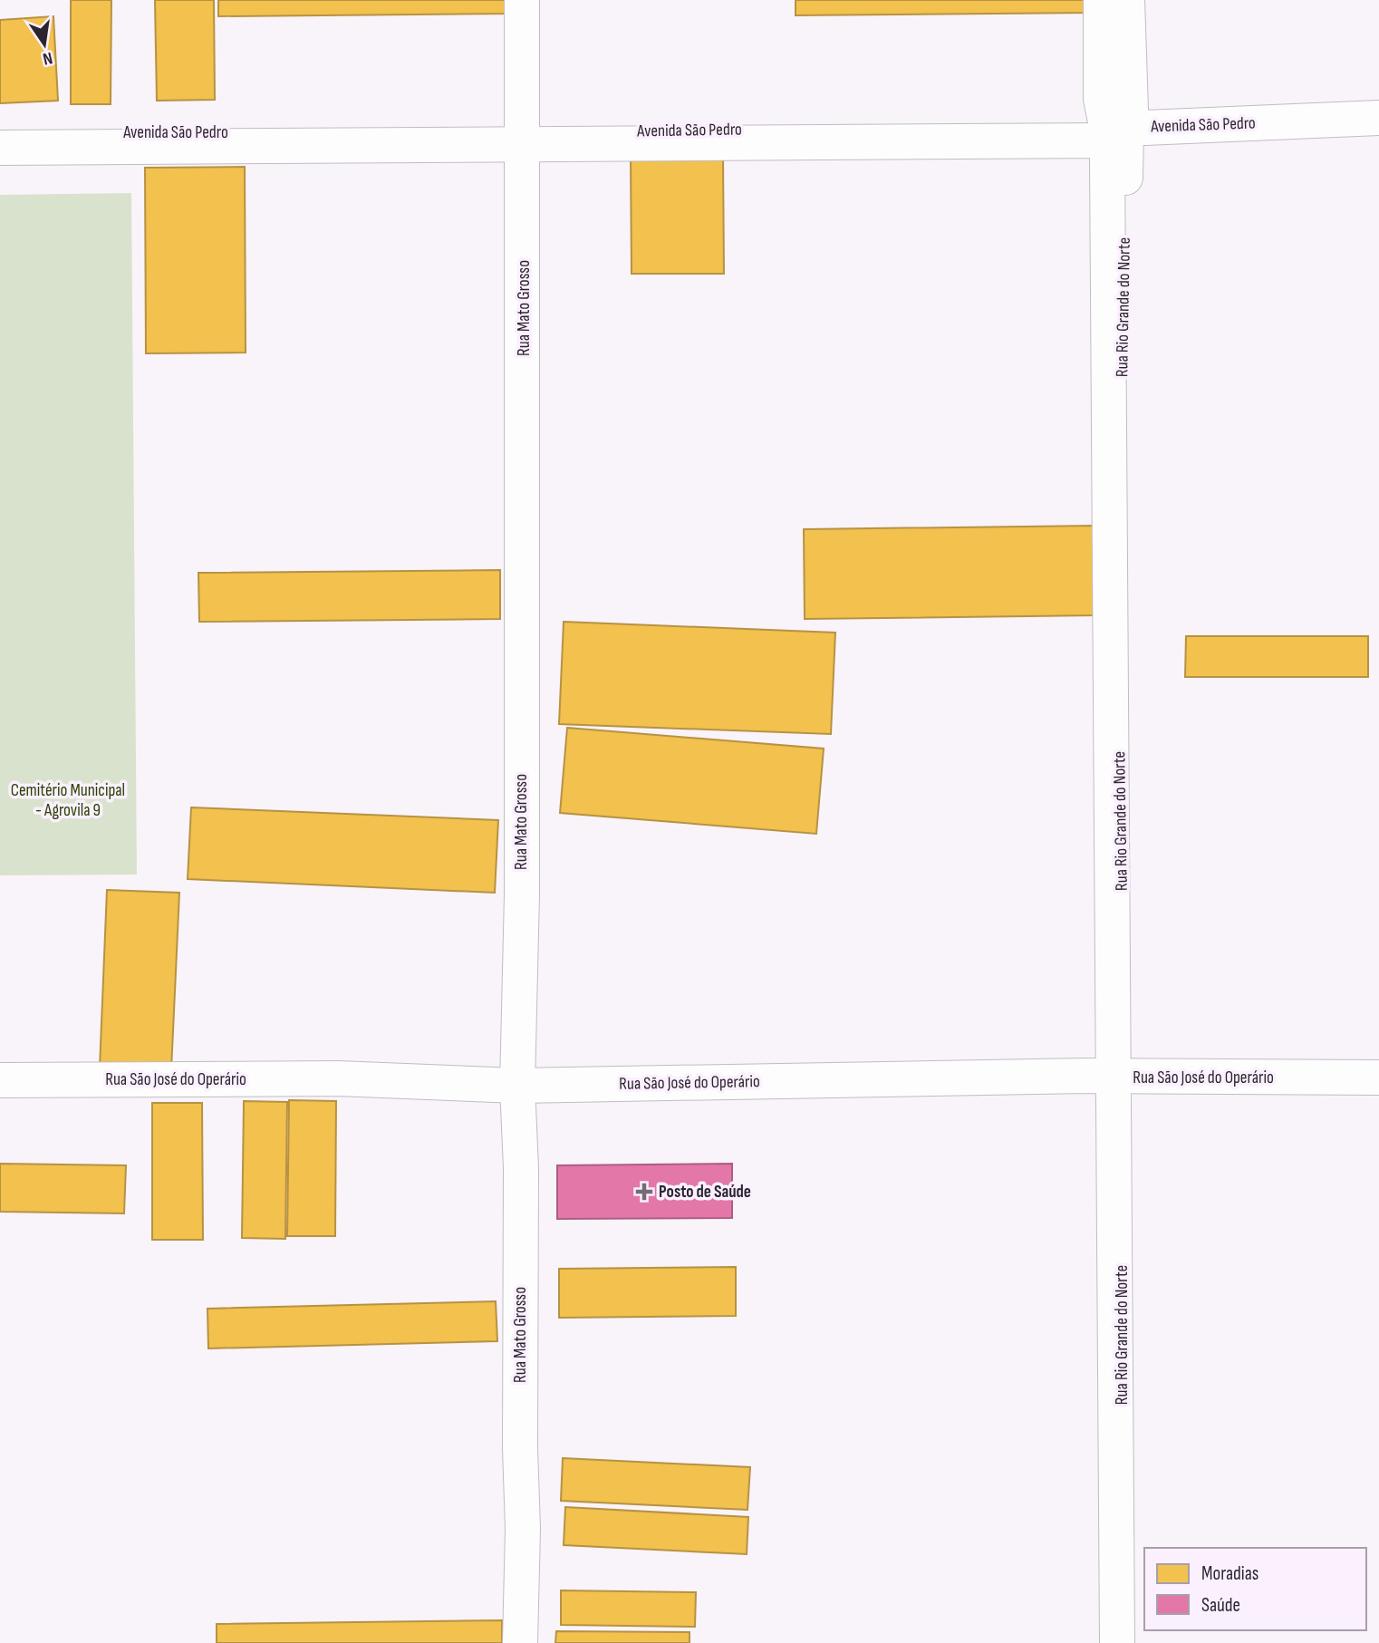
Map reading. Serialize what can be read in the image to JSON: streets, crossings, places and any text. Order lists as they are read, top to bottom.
{
  "streets": {
    "street": [
      "Avenida São Pedro",
      "Rua Rio Grande do Norte",
      "Rua Mato Grosso",
      "Rua São José do Operário"
    ]
  },
  "crossings": [
    ["Avenida São Pedro", "Rua Rio Grande do Norte"],
    ["Avenida São Pedro", "Rua Mato Grosso"],
    ["Rua Rio Grande do Norte", "Rua São José do Operário"],
    ["Rua Mato Grosso", "Rua São José do Operário"]
  ],
  "parks": ["Cemitério Municipal - Agrovila 9"],
  "places": {
    "health": ["Posto de Saúde"]
  },
  "legend": ["Moradias", "Saúde"],
  "north": "bottom"
}
